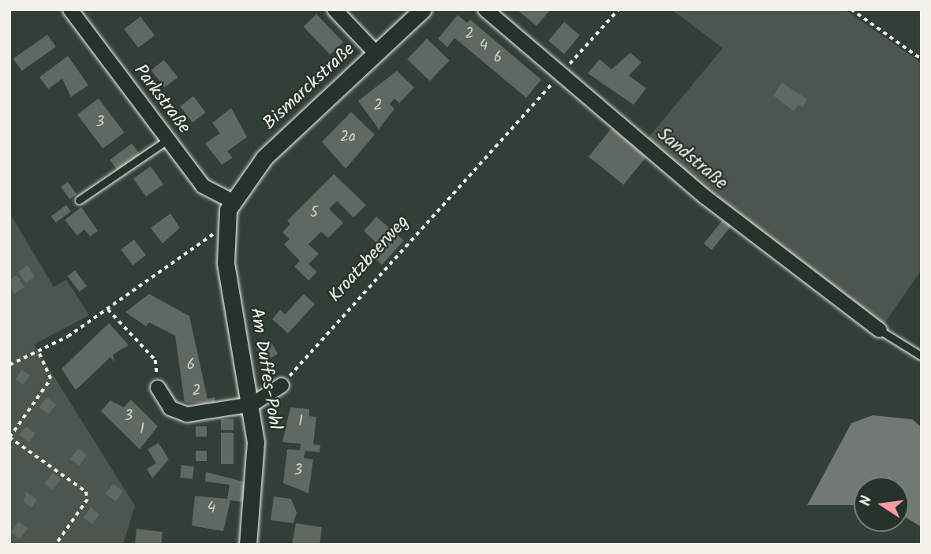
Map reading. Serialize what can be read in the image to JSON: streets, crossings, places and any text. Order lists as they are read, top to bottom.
{
  "streets": {
    "street": [
      "Bismarckstraße",
      "Parkstraße",
      "Sandstraße",
      "Am Duffes-Pohl"
    ],
    "path": ["Kroatzbeerweg"]
  },
  "crossings": [
    ["Bismarckstraße", "Parkstraße"],
    ["Bismarckstraße", "Am Duffes-Pohl"],
    ["Parkstraße", "Am Duffes-Pohl"],
    ["Sandstraße", "Kroatzbeerweg"]
  ],
  "house_numbers": [
    "2",
    "4",
    "6",
    "2",
    "3",
    "2a",
    "5",
    "6",
    "2",
    "3",
    "1",
    "1",
    "3",
    "4"
  ],
  "north": "left"
}
